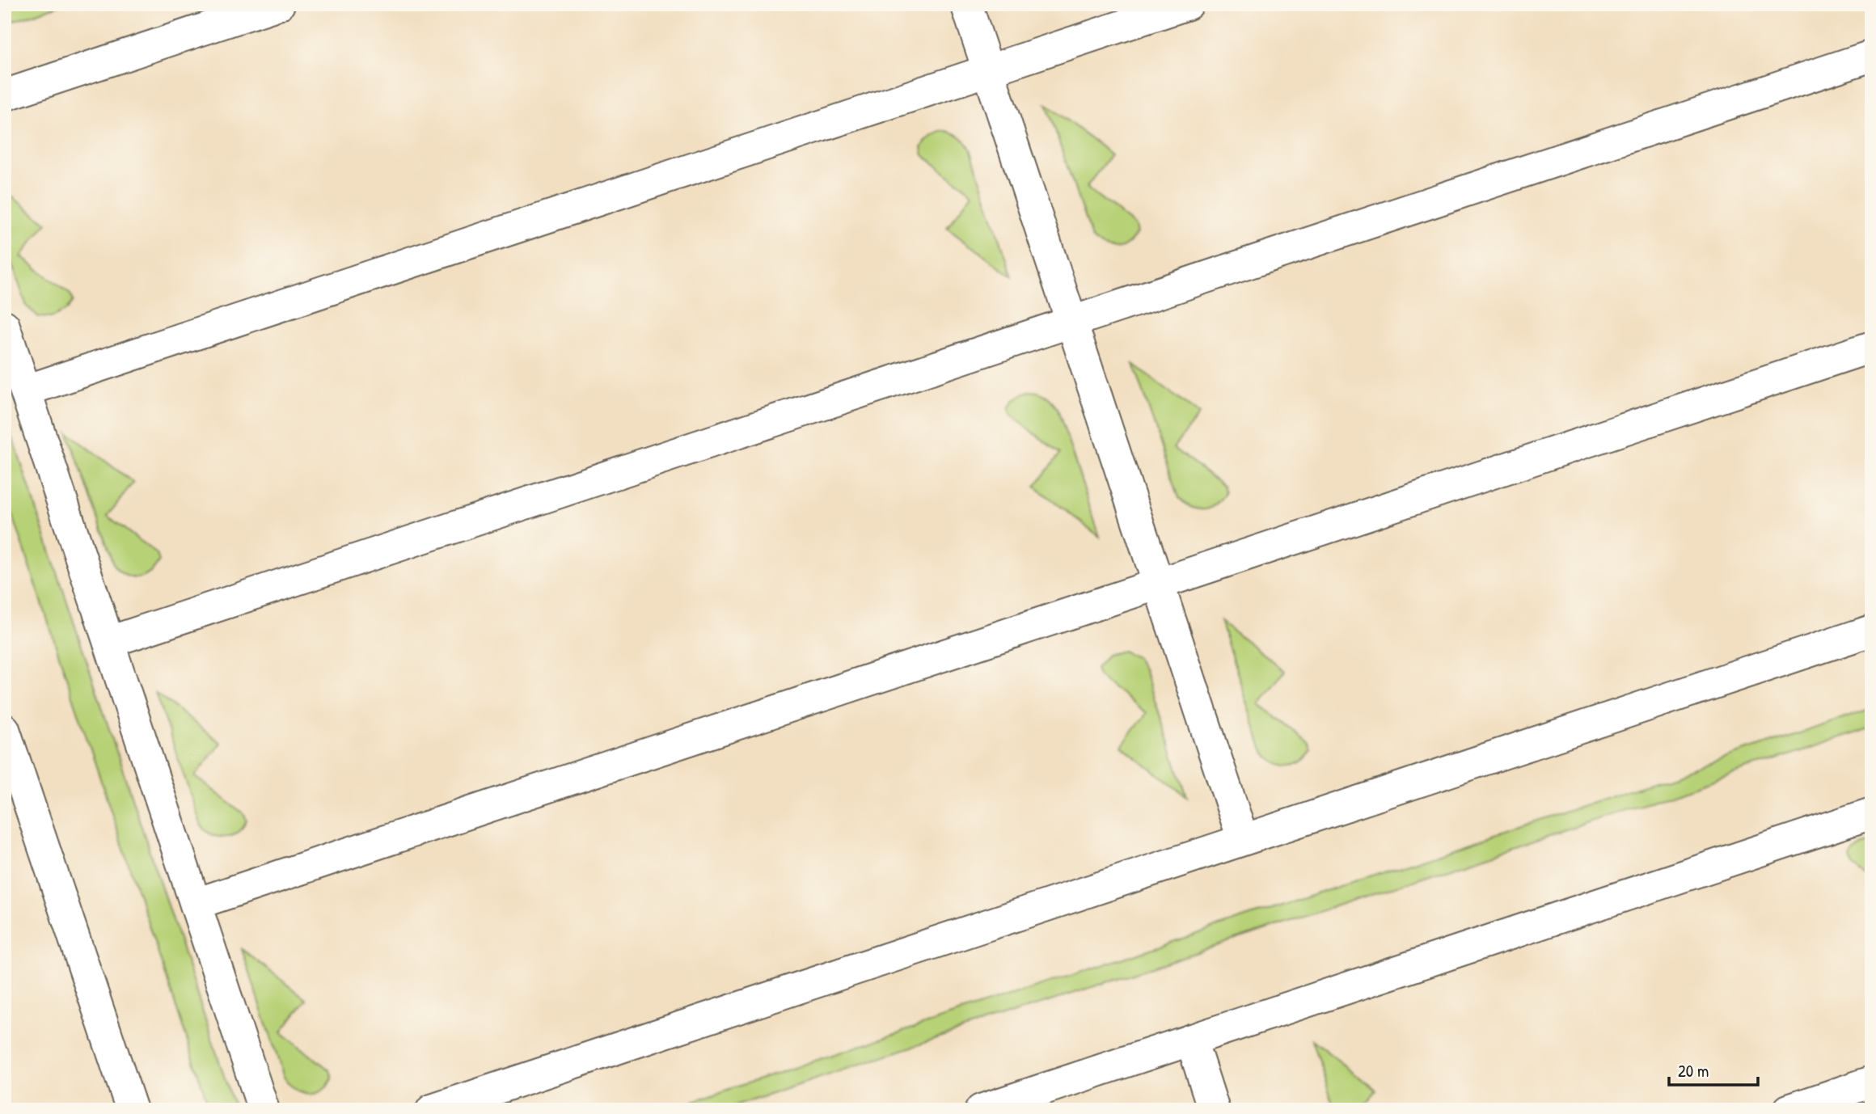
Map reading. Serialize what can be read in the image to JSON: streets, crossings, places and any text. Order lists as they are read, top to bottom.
{
  "scale_bar": "20 m"
}
